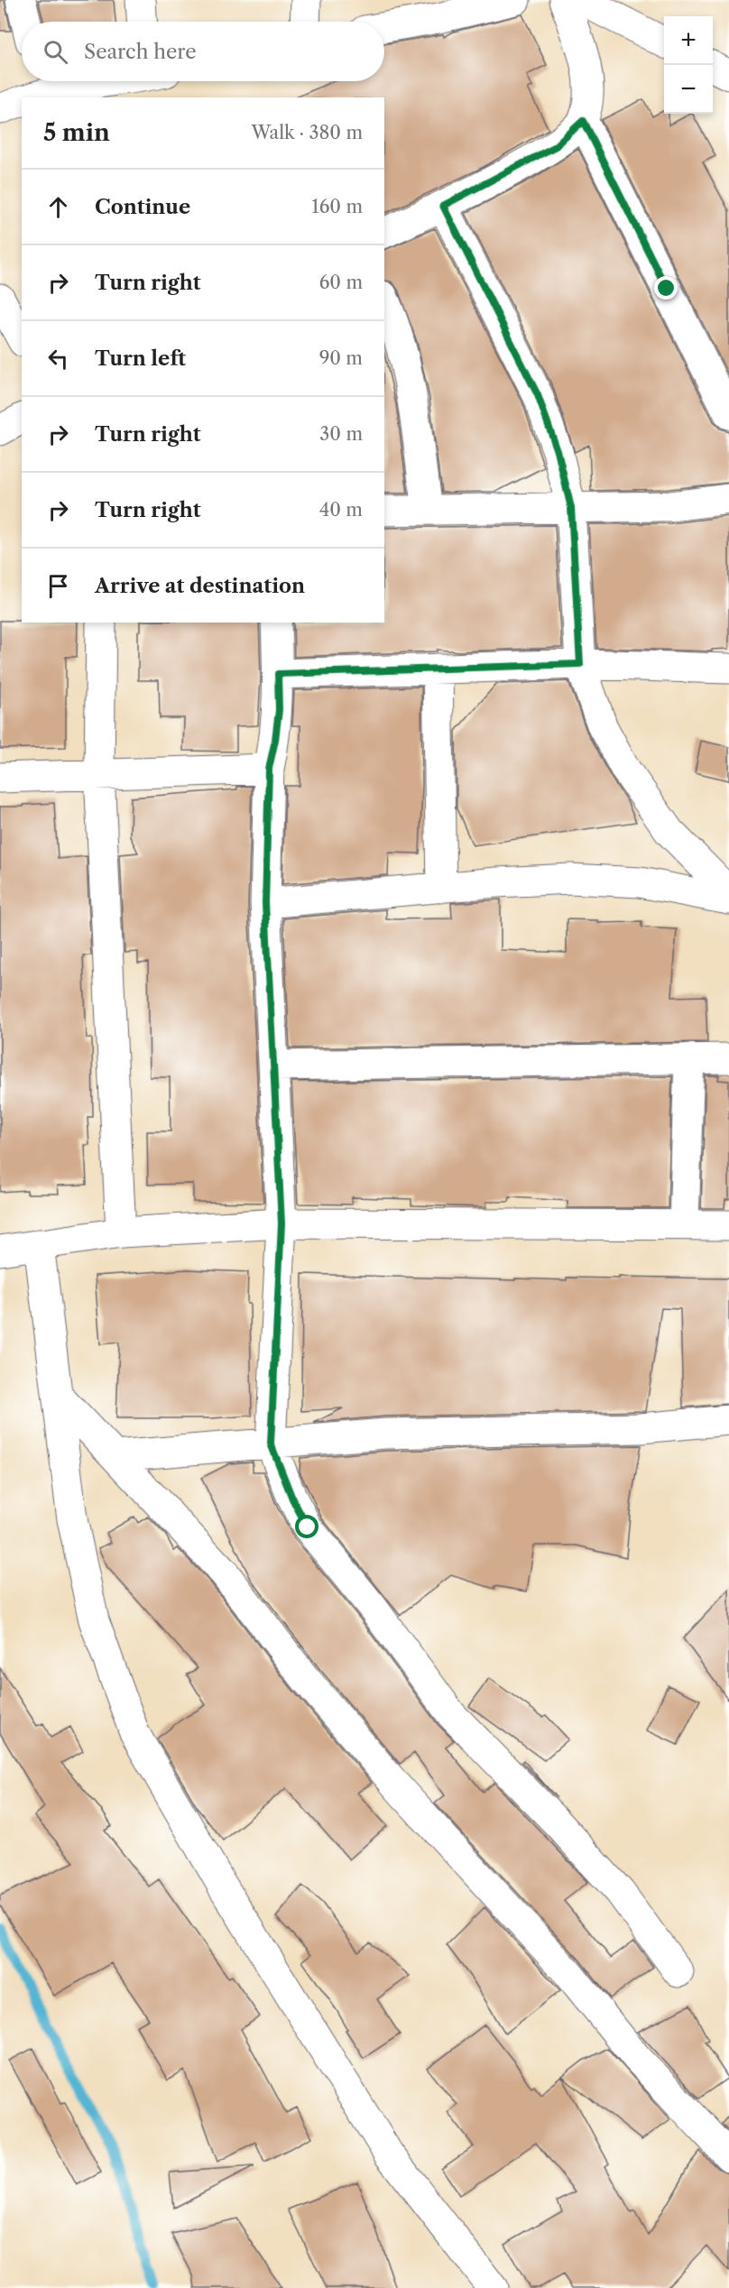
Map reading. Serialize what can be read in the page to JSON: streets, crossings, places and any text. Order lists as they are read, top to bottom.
{
  "page": {
    "map_buttons": ["+", "−"],
    "search": "Search here",
    "heading": ["5 min", "Walk · 380 m"],
    "list": [
      ["Continue", "160 m"],
      ["Turn right", "60 m"],
      ["Turn left", "90 m"],
      ["Turn right", "30 m"],
      ["Turn right", "40 m"],
      "Arrive at destination"
    ]
  }
}
